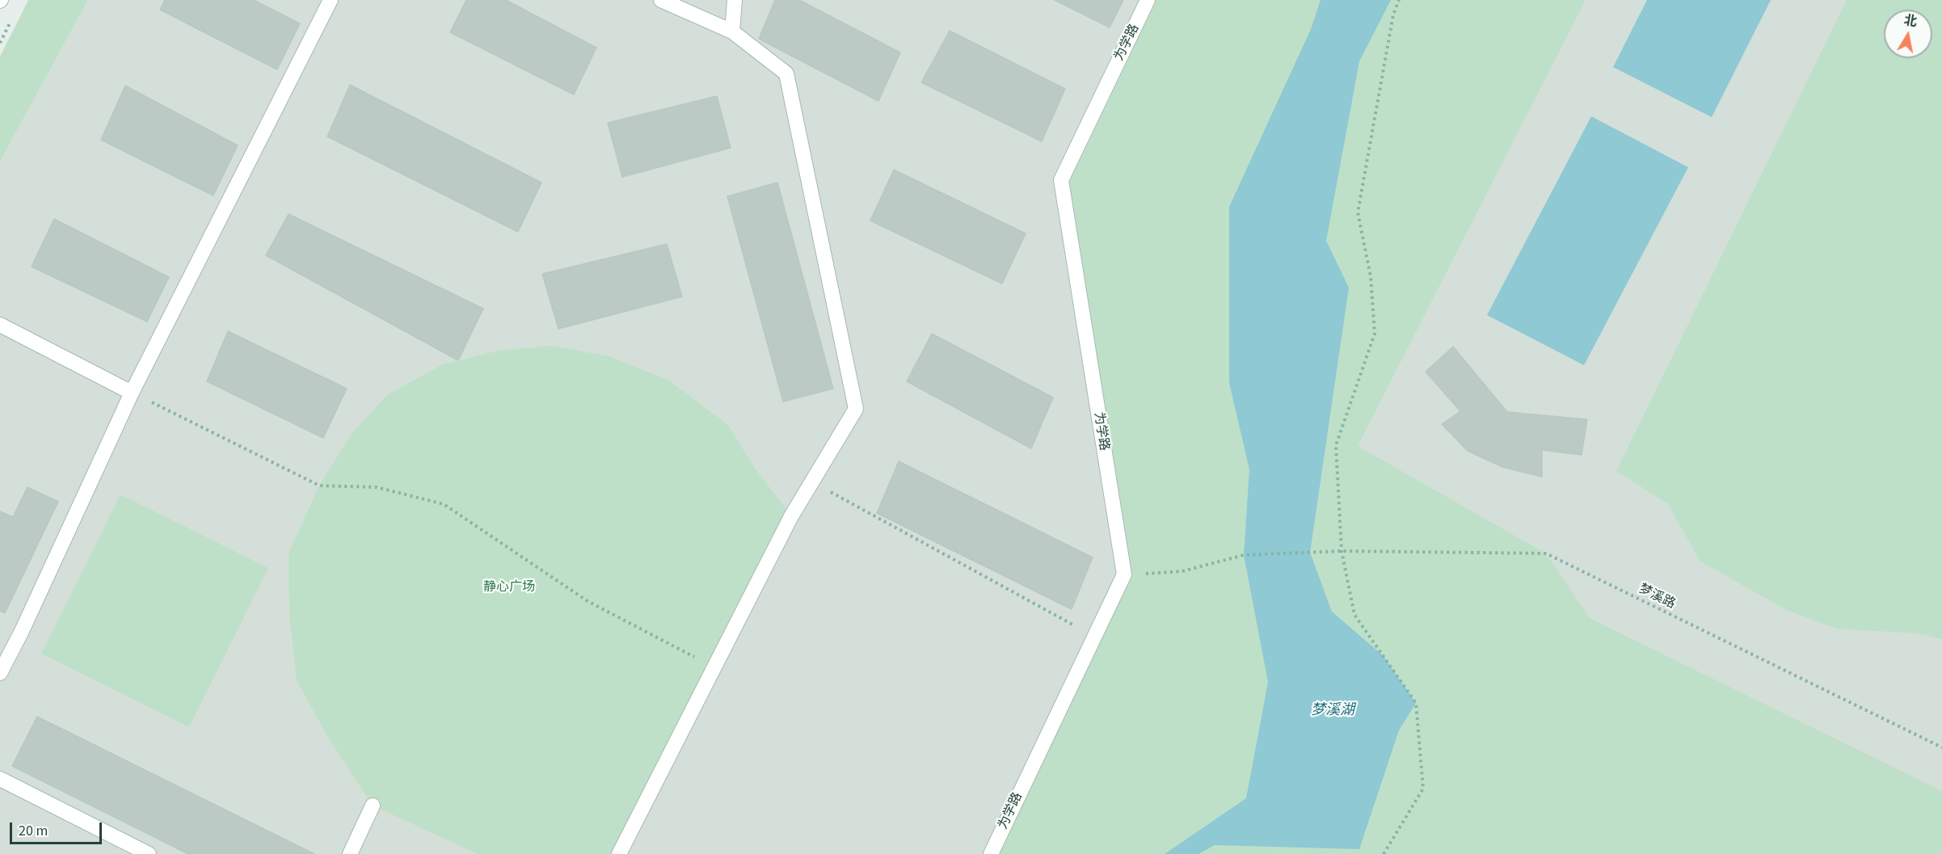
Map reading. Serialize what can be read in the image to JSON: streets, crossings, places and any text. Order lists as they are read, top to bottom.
{
  "streets": {
    "lane": ["为学路"],
    "path": ["梦溪路"]
  },
  "crossings": [
    ["为学路", "梦溪路"]
  ],
  "water": ["梦溪湖"],
  "parks": ["静心广场"],
  "scale_bar": "20 m",
  "north": "top"
}
